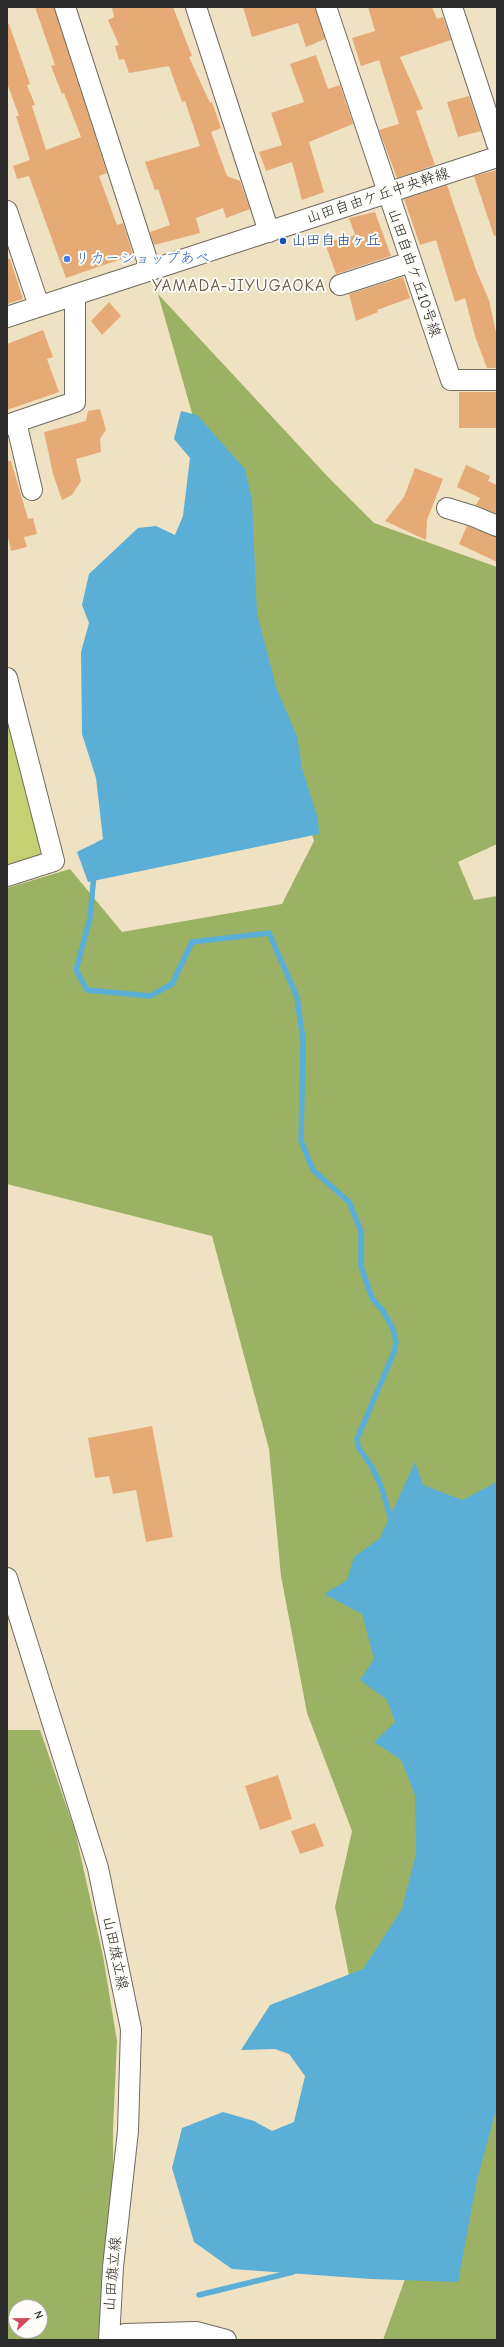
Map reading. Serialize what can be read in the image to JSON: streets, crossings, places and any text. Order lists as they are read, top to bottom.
{
  "streets": {
    "street": ["山田自由ケ丘中央幹線", "山田自由ケ丘10号線", "山田旗立線"]
  },
  "crossings": [
    ["山田自由ケ丘中央幹線", "山田自由ケ丘10号線"]
  ],
  "districts": ["YAMADA-JIYUGAOKA"],
  "places": ["山田自由ヶ丘", "リカーショップあべ"],
  "north": "right"
}
